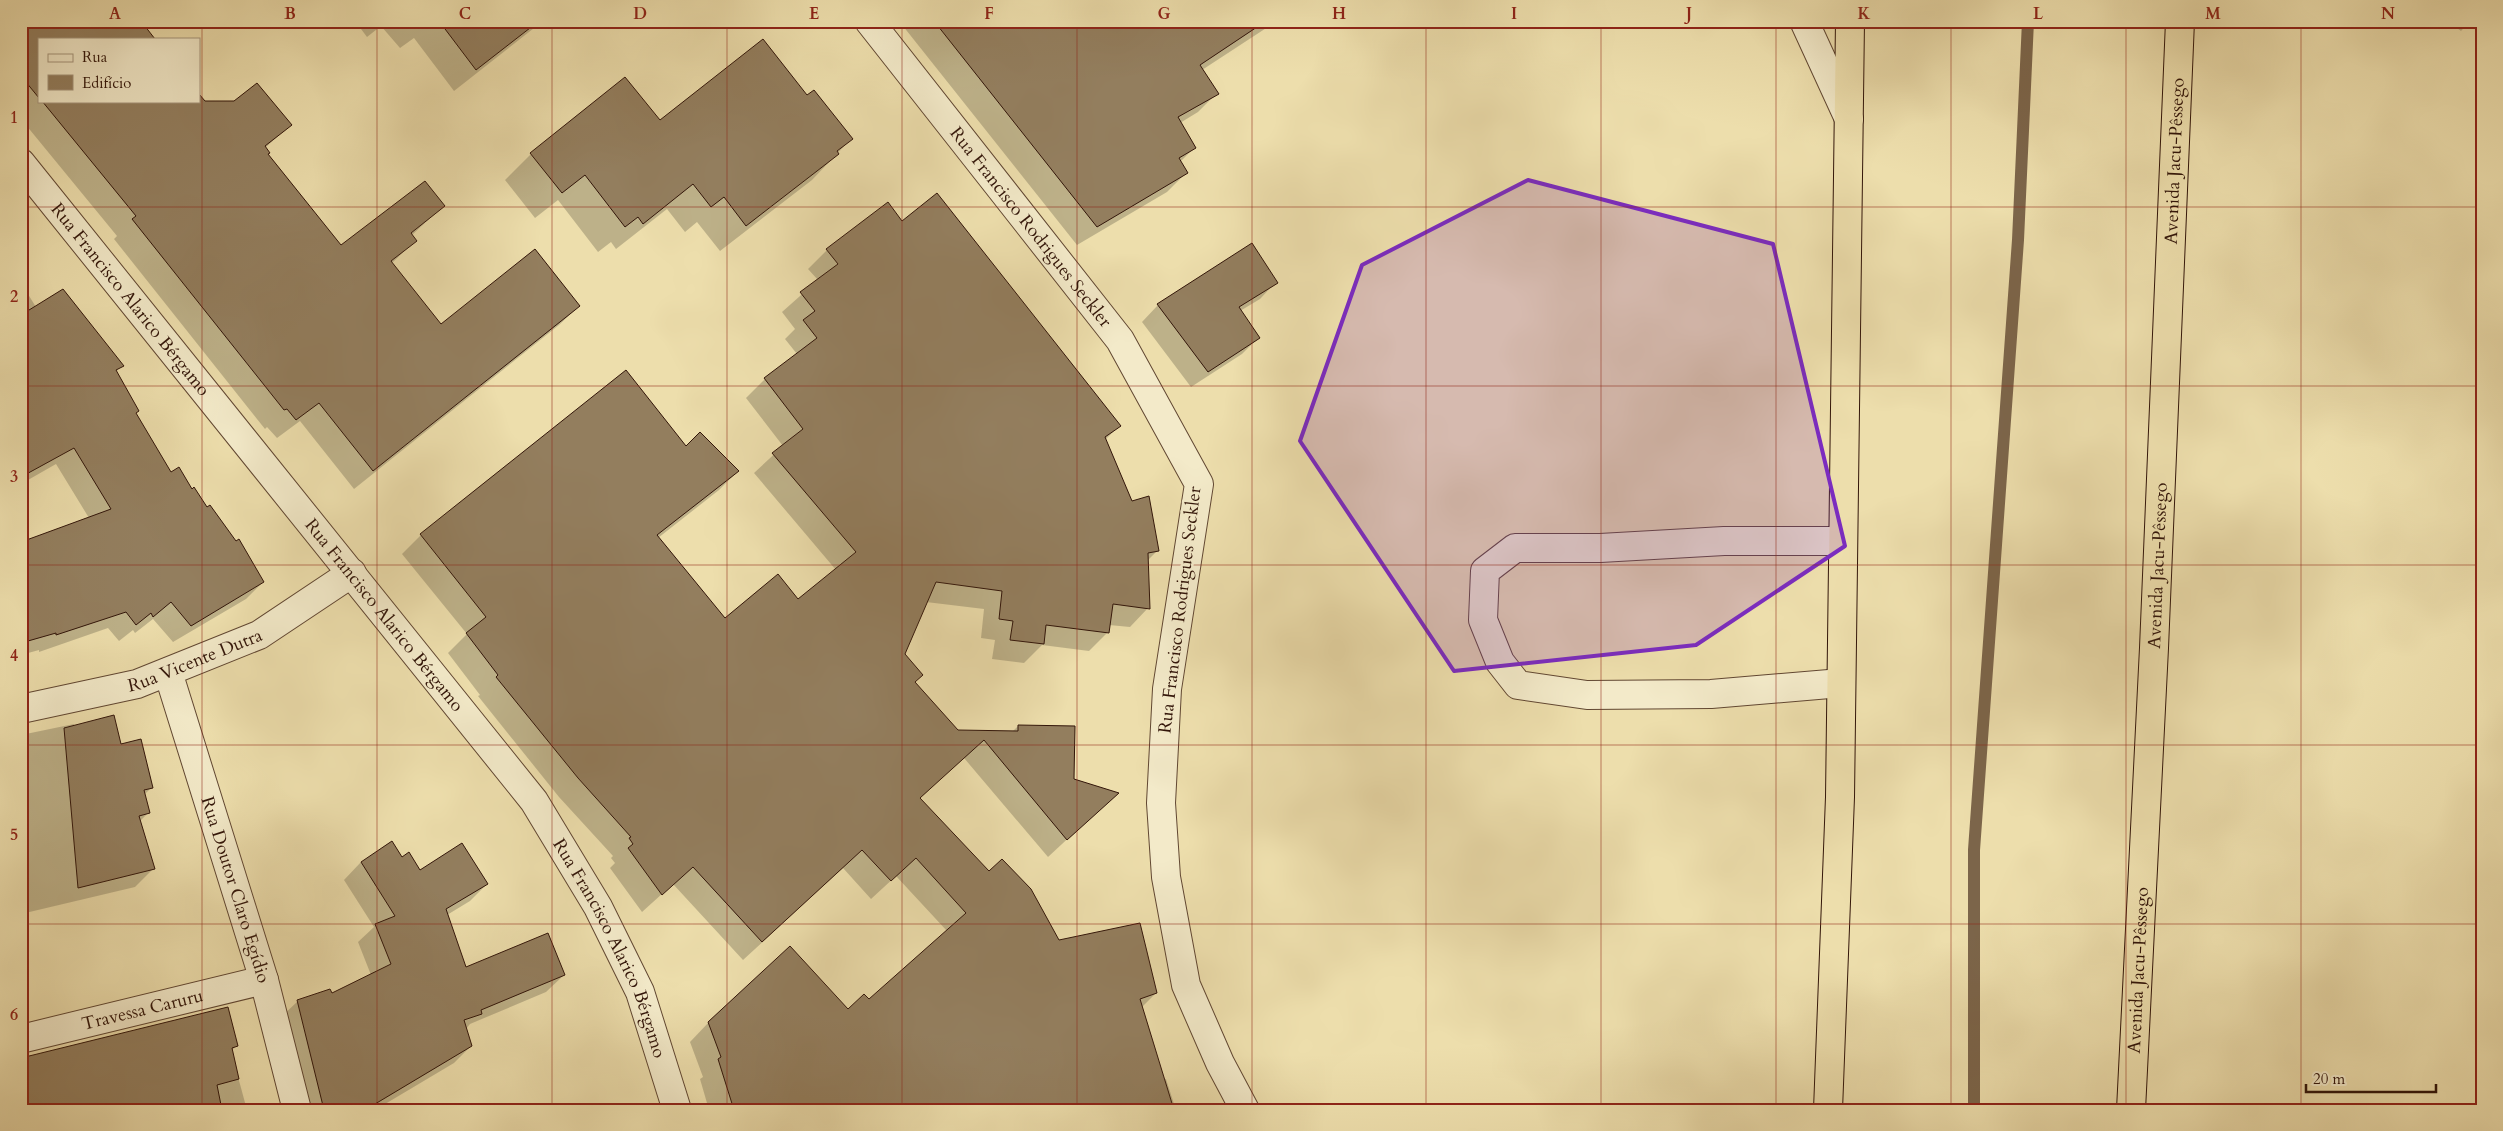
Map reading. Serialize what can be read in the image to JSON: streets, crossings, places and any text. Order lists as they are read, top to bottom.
{
  "streets": {
    "highway": ["Avenida Jacu-Pêssego"],
    "street": [
      "Rua Francisco Rodrigues Seckler",
      "Rua Francisco Alarico Bérgamo",
      "Rua Vicente Dutra",
      "Rua Doutor Claro Egídio",
      "Travessa Caruru"
    ]
  },
  "crossings": [
    ["Rua Francisco Alarico Bérgamo", "Rua Vicente Dutra"],
    ["Rua Vicente Dutra", "Rua Doutor Claro Egídio"],
    ["Rua Doutor Claro Egídio", "Travessa Caruru"]
  ],
  "legend": ["Rua", "Edifício"],
  "scale_bar": "20 m",
  "grid": {
    "columns": [
      "A",
      "B",
      "C",
      "D",
      "E",
      "F",
      "G",
      "H",
      "I",
      "J",
      "K",
      "L",
      "M",
      "N"
    ],
    "rows": [
      "1",
      "2",
      "3",
      "4",
      "5",
      "6"
    ]
  }
}
